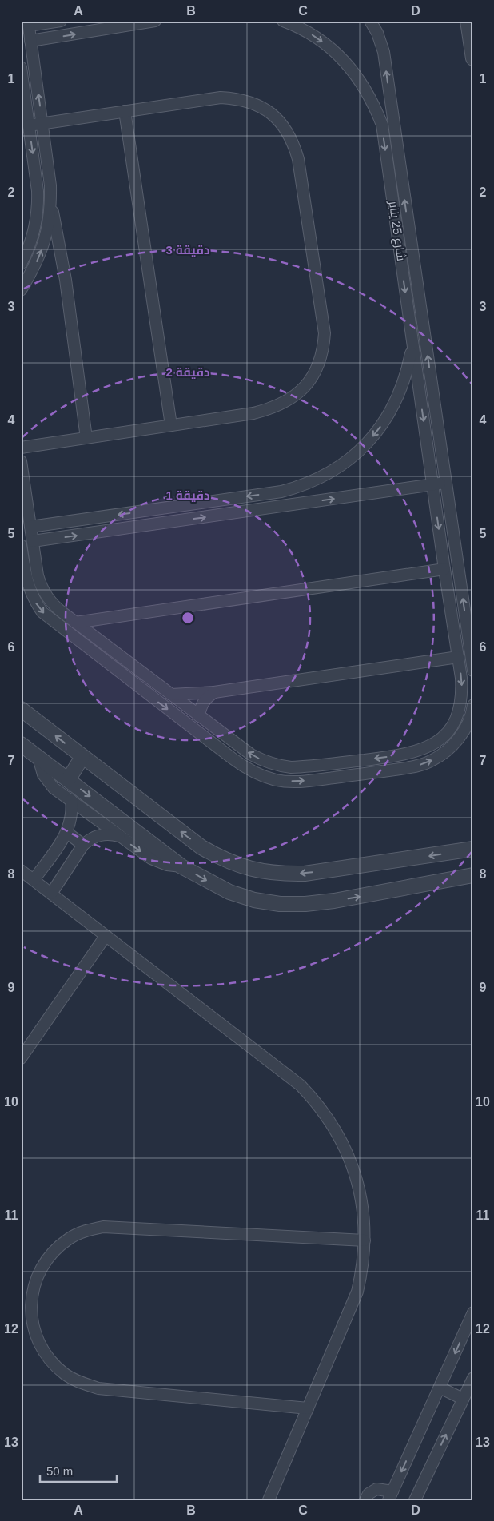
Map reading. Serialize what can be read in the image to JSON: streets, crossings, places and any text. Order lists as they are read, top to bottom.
{
  "streets": {
    "street": ["شارع 25 يناير"]
  },
  "scale_bar": "50 m",
  "grid": {
    "columns": [
      "A",
      "B",
      "C",
      "D"
    ],
    "rows": [
      "1",
      "2",
      "3",
      "4",
      "5",
      "6",
      "7",
      "8",
      "9",
      "10",
      "11",
      "12",
      "13"
    ]
  },
  "rings": ["3 دقيقة", "2 دقيقة", "1 دقيقة"]
}
